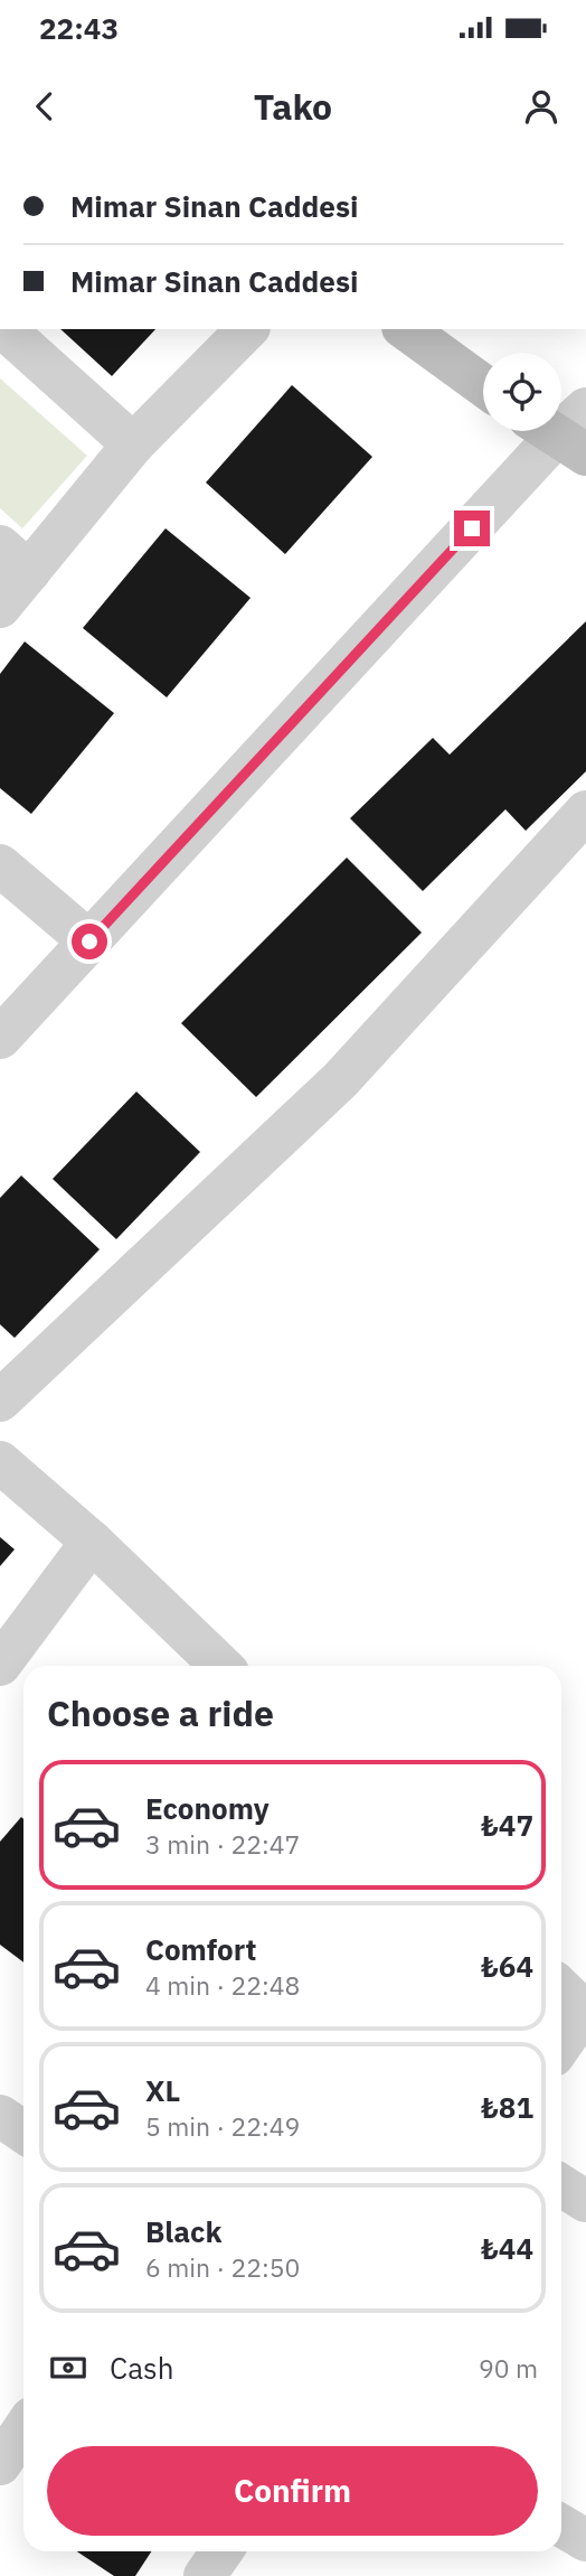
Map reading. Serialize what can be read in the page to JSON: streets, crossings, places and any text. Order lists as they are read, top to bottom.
{
  "page": {
    "status": "22:43",
    "header": "Tako",
    "banner": ["Mimar Sinan Caddesi", "Mimar Sinan Caddesi"],
    "heading": "Choose a ride",
    "list": [
      {
        "name": "Economy",
        "note": "3 min · 22:47",
        "value": "₺47"
      },
      {
        "name": "Comfort",
        "note": "4 min · 22:48",
        "value": "₺64"
      },
      {
        "name": "XL",
        "note": "5 min · 22:49",
        "value": "₺81"
      },
      {
        "name": "Black",
        "note": "6 min · 22:50",
        "value": "₺44"
      }
    ],
    "pay": ["Cash", "90 m"],
    "buttons": "Confirm"
  }
}
